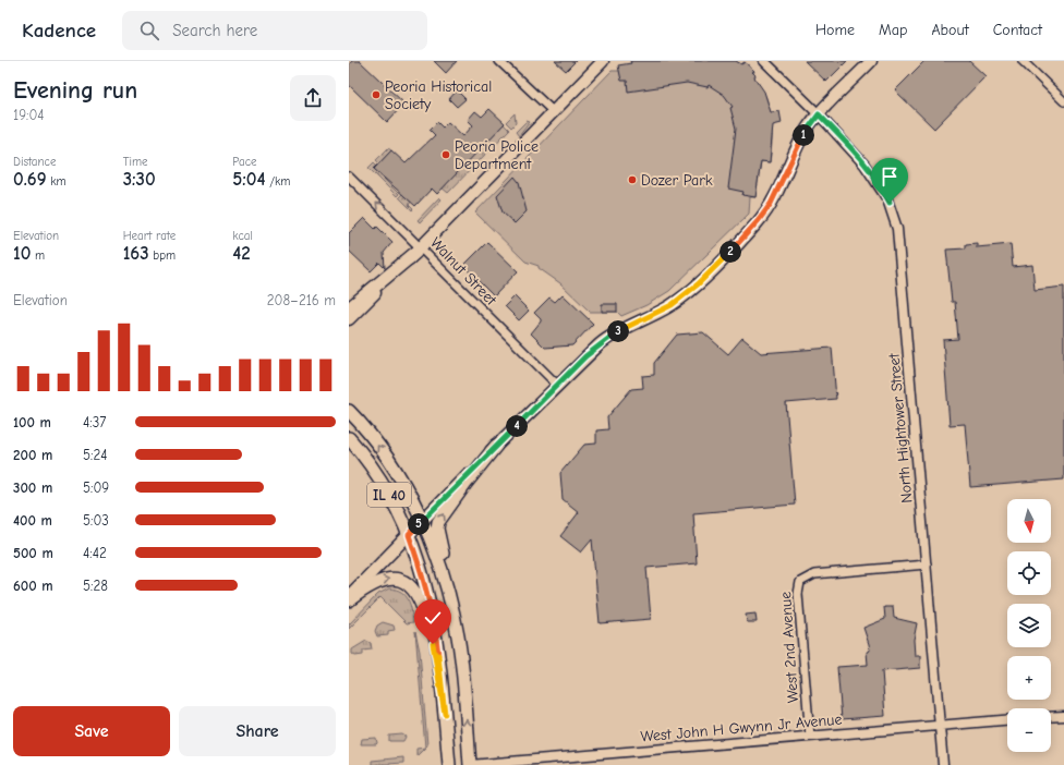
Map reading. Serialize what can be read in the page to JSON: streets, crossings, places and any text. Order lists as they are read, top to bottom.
{
  "streets": {
    "main road": ["IL 40"],
    "street": [
      "Walnut Street",
      "North Hightower Street",
      "West 2nd Avenue",
      "West John H Gwynn Jr Avenue"
    ]
  },
  "crossings": [
    ["North Hightower Street", "West 2nd Avenue"],
    ["North Hightower Street", "West John H Gwynn Jr Avenue"],
    ["IL 40", "West John H Gwynn Jr Avenue"],
    ["West 2nd Avenue", "West John H Gwynn Jr Avenue"]
  ],
  "places": ["Peoria Historical Society", "Peoria Police Department", "Dozer Park"],
  "north": "bottom",
  "page": {
    "header": "Kadence",
    "search": "Search here",
    "nav": [
      "Home",
      "Map",
      "About",
      "Contact"
    ],
    "heading": ["Evening run", "19:04"],
    "pins": [
      "1",
      "2",
      "3",
      "4",
      "5"
    ],
    "stats": [
      ["Distance", "0.69 km"],
      ["Time", "3:30"],
      ["Pace", "5:04 /km"],
      ["Elevation", "10 m"],
      ["Heart rate", "163 bpm"],
      ["kcal", "42"]
    ],
    "chart": ["Elevation", "208–216 m"],
    "list": [
      {
        "name": "100 m",
        "note": "4:37"
      },
      {
        "name": "200 m",
        "note": "5:24"
      },
      {
        "name": "300 m",
        "note": "5:09"
      },
      {
        "name": "400 m",
        "note": "5:03"
      },
      {
        "name": "500 m",
        "note": "4:42"
      },
      {
        "name": "600 m",
        "note": "5:28"
      }
    ],
    "map_buttons": ["+", "−"],
    "buttons": ["Save", "Share"]
  }
}
